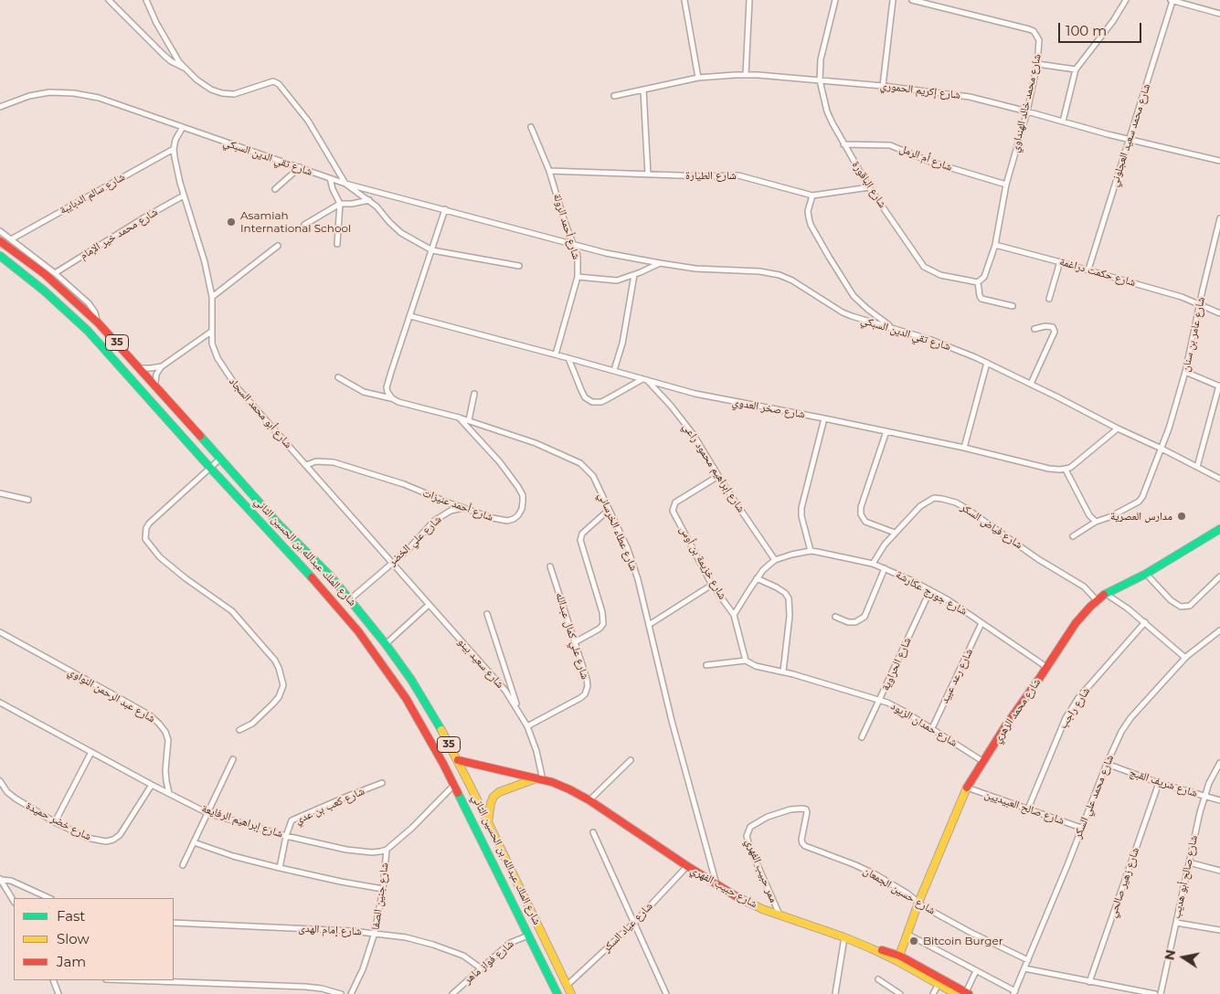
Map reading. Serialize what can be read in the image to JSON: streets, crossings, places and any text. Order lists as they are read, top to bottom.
{
  "streets": {
    "main road": [
      "35",
      "شارع الملك عبدالله بن الحسين الثاني",
      "شارع محمد الزهري",
      "شارع حبيب الفهري"
    ],
    "street": [
      "شارع إكريم الحموري",
      "شارع محمد خالد الهنداوي",
      "شارع محمد سعيد العجلوني",
      "شارع تقي الدين السبكي",
      "شارع أم الرمل",
      "شارع الطيارة",
      "شارع الباقورة",
      "شارع سالم الدبايبة",
      "شارع أحمد الرولة",
      "شارع محمد خير الإمام",
      "شارع حكمت دراغمة",
      "شارع عامر بن سنان",
      "شارع صخر العدوي",
      "شارع أبو محمد السجاد",
      "شارع إبراهيم محمود راعي",
      "شارع أحمد عنيزات",
      "شارع فياض السكر",
      "شارع عطاء الخرساني",
      "شارع علي الخضر",
      "شارع خزيمة بن أوس",
      "شارع جورج عكارشة",
      "شارع علي كمال عبدالله",
      "شارع سعيد بينو",
      "شارع الحراوية",
      "شارع رعد عبيد",
      "شارع عبد الرحمن النواوي",
      "شارع راجب",
      "شارع حمدان الزيود",
      "شارع شريف القبج",
      "شارع محمد علي السكر",
      "شارع كعب بن عدي",
      "شارع صالح العبيديين",
      "شارع خضر حميدة",
      "شارع إبراهيم الرفايعة",
      "ممر حبيب الفهري",
      "شارع صالح أبو هديب",
      "شارع زهير صالحي",
      "شارع حسين الجمعان",
      "شارع جنين الصفا",
      "شارع عياد السكر",
      "شارع إمام الهدى",
      "شارع فواز ماهر"
    ]
  },
  "crossings": [
    ["شارع إكريم الحموري", "شارع محمد خالد الهنداوي"],
    ["شارع إكريم الحموري", "شارع محمد سعيد العجلوني"],
    ["شارع إكريم الحموري", "شارع الباقورة"],
    ["شارع محمد خالد الهنداوي", "شارع أم الرمل"],
    ["شارع محمد خالد الهنداوي", "شارع حكمت دراغمة"],
    ["شارع محمد سعيد العجلوني", "شارع حكمت دراغمة"],
    ["شارع تقي الدين السبكي", "شارع أحمد الرولة"],
    ["شارع تقي الدين السبكي", "شارع عامر بن سنان"],
    ["شارع أم الرمل", "شارع الباقورة"],
    ["شارع الطيارة", "شارع الباقورة"],
    ["شارع الطيارة", "شارع أحمد الرولة"],
    ["شارع سالم الدبايبة", "شارع أبو محمد السجاد"],
    ["شارع أحمد الرولة", "شارع صخر العدوي"],
    ["شارع محمد خير الإمام", "شارع أبو محمد السجاد"],
    ["شارع حكمت دراغمة", "شارع عامر بن سنان"],
    ["شارع صخر العدوي", "شارع إبراهيم محمود راعي"],
    ["شارع أبو محمد السجاد", "شارع أحمد عنيزات"],
    ["شارع أبو محمد السجاد", "شارع علي الخضر"],
    ["شارع أبو محمد السجاد", "شارع سعيد بينو"],
    ["شارع إبراهيم محمود راعي", "شارع خزيمة بن أوس"],
    ["شارع إبراهيم محمود راعي", "شارع جورج عكارشة"],
    ["شارع أحمد عنيزات", "شارع عطاء الخرساني"],
    ["شارع أحمد عنيزات", "شارع علي الخضر"],
    ["شارع فياض السكر", "شارع جورج عكارشة"],
    ["شارع فياض السكر", "شارع محمد الزهري"],
    ["شارع عطاء الخرساني", "شارع حبيب الفهري"],
    ["شارع علي الخضر", "شارع الملك عبدالله بن الحسين الثاني"],
    ["شارع علي الخضر", "شارع سعيد بينو"],
    ["شارع الملك عبدالله بن الحسين الثاني", "شارع حبيب الفهري"],
    ["شارع الملك عبدالله بن الحسين الثاني", "شارع عياد السكر"],
    ["شارع الملك عبدالله بن الحسين الثاني", "شارع فواز ماهر"],
    ["شارع خزيمة بن أوس", "شارع جورج عكارشة"],
    ["شارع جورج عكارشة", "شارع الحراوية"],
    ["شارع جورج عكارشة", "شارع رعد عبيد"],
    ["شارع جورج عكارشة", "شارع محمد الزهري"],
    ["شارع علي كمال عبدالله", "شارع سعيد بينو"],
    ["شارع سعيد بينو", "شارع حبيب الفهري"],
    ["شارع الحراوية", "شارع حمدان الزيود"],
    ["شارع رعد عبيد", "شارع حمدان الزيود"],
    ["شارع عبد الرحمن النواوي", "شارع إبراهيم الرفايعة"],
    ["شارع راجب", "شارع صالح العبيديين"],
    ["شارع محمد الزهري", "شارع حمدان الزيود"],
    ["شارع محمد الزهري", "شارع صالح العبيديين"],
    ["شارع محمد الزهري", "شارع حبيب الفهري"],
    ["شارع محمد الزهري", "شارع حسين الجمعان"],
    ["شارع شريف القبج", "شارع محمد علي السكر"],
    ["شارع شريف القبج", "شارع صالح أبو هديب"],
    ["شارع شريف القبج", "شارع زهير صالحي"],
    ["شارع محمد علي السكر", "شارع صالح العبيديين"],
    ["شارع محمد علي السكر", "شارع حسين الجمعان"],
    ["شارع كعب بن عدي", "شارع إبراهيم الرفايعة"],
    ["شارع خضر حميدة", "شارع إبراهيم الرفايعة"],
    ["شارع إبراهيم الرفايعة", "شارع جنين الصفا"],
    ["ممر حبيب الفهري", "شارع حبيب الفهري"],
    ["ممر حبيب الفهري", "شارع حسين الجمعان"],
    ["شارع حبيب الفهري", "شارع عياد السكر"],
    ["شارع جنين الصفا", "شارع إمام الهدى"],
    ["شارع إمام الهدى", "شارع فواز ماهر"]
  ],
  "places": ["Asamiah International School", "مدارس العصرية", "Bitcoin Burger"],
  "legend": ["Fast", "Slow", "Jam"],
  "scale_bar": "100 m",
  "north": "left"
}
